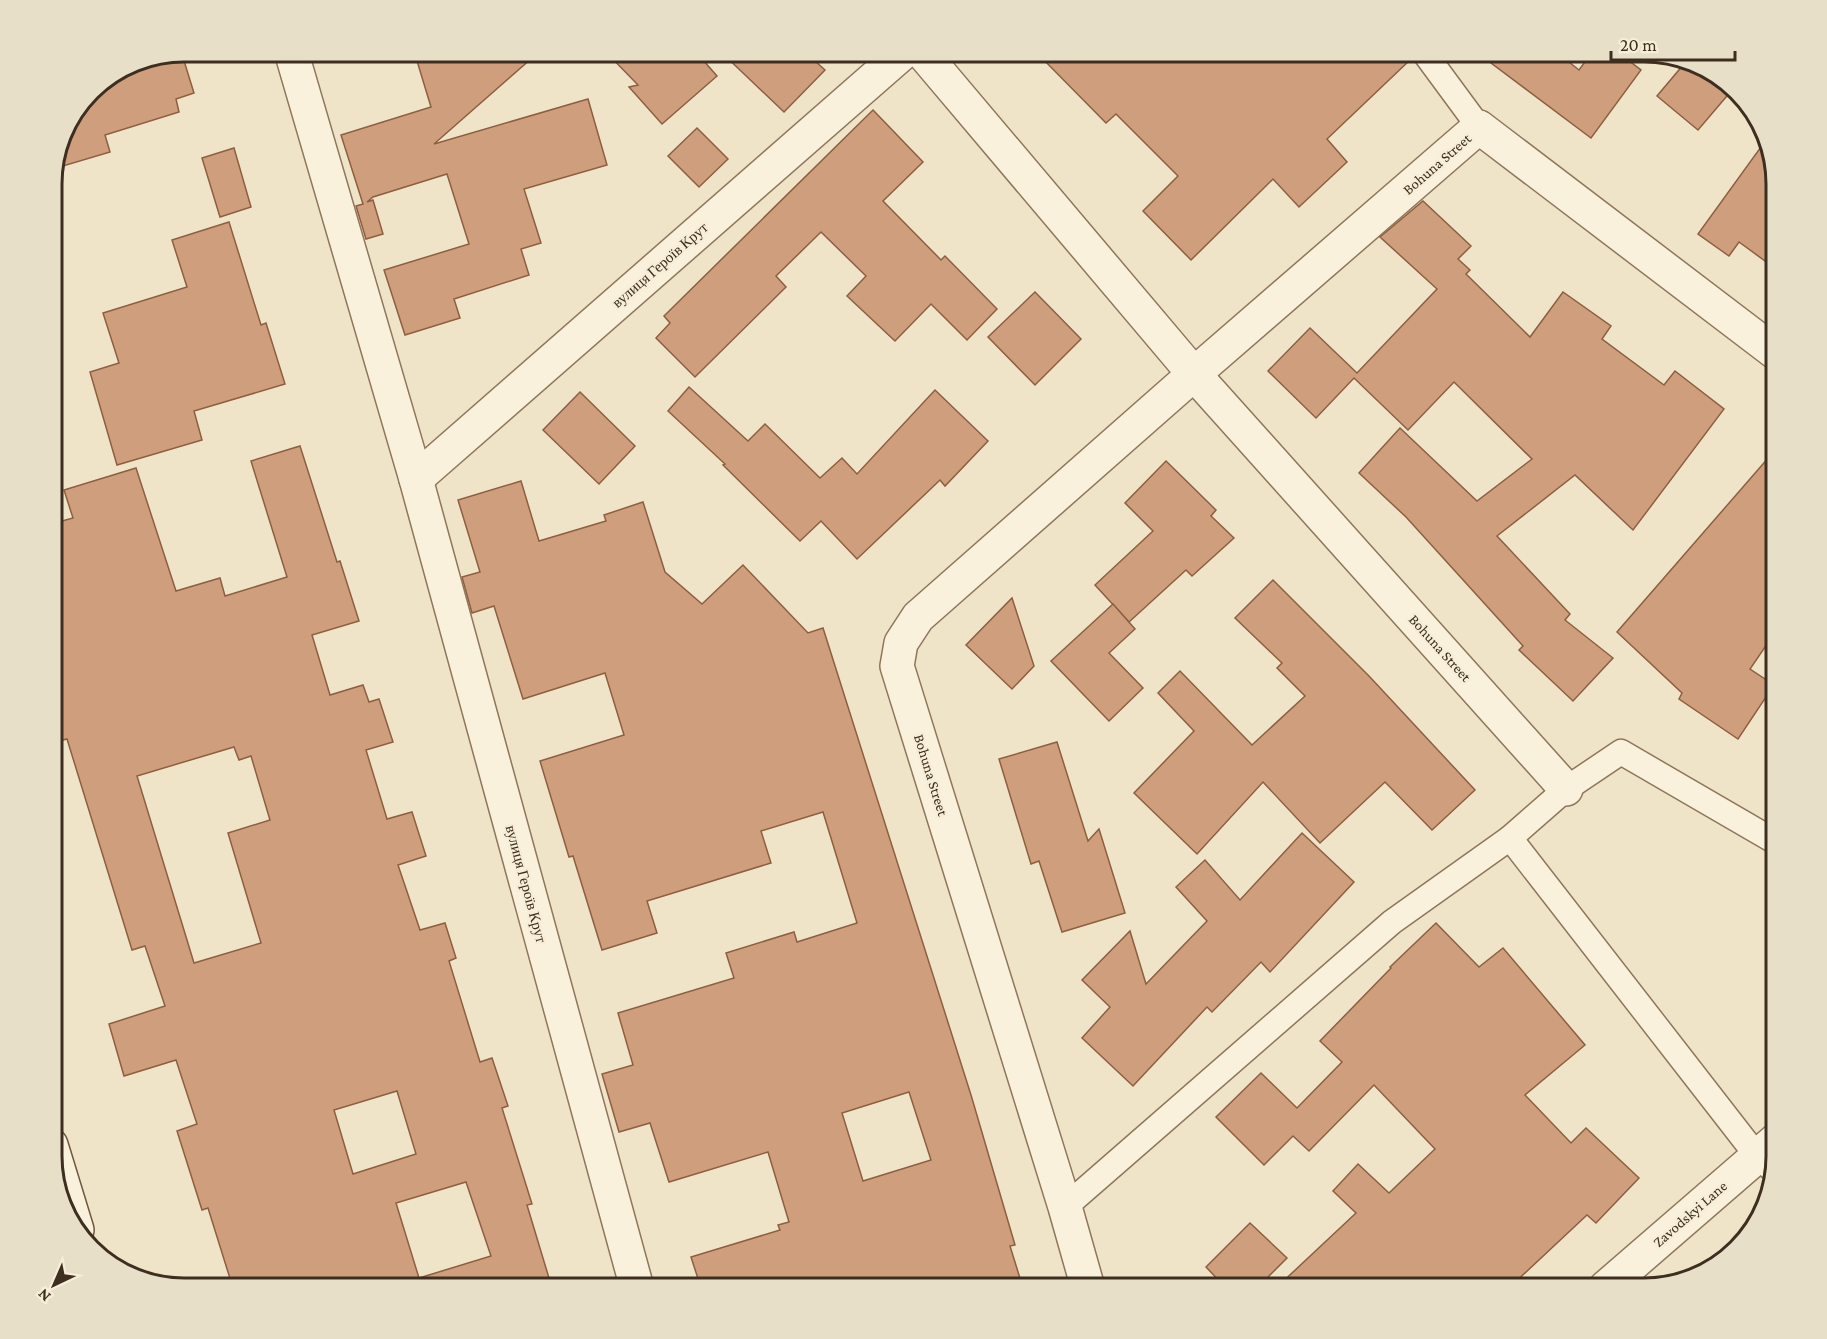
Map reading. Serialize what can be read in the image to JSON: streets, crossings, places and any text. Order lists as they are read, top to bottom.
{
  "streets": {
    "street": ["Bohuna Street", "вулиця Героїв Крут", "Zavodskyi Lane"]
  },
  "scale_bar": "20 m",
  "north": "bottom left"
}
